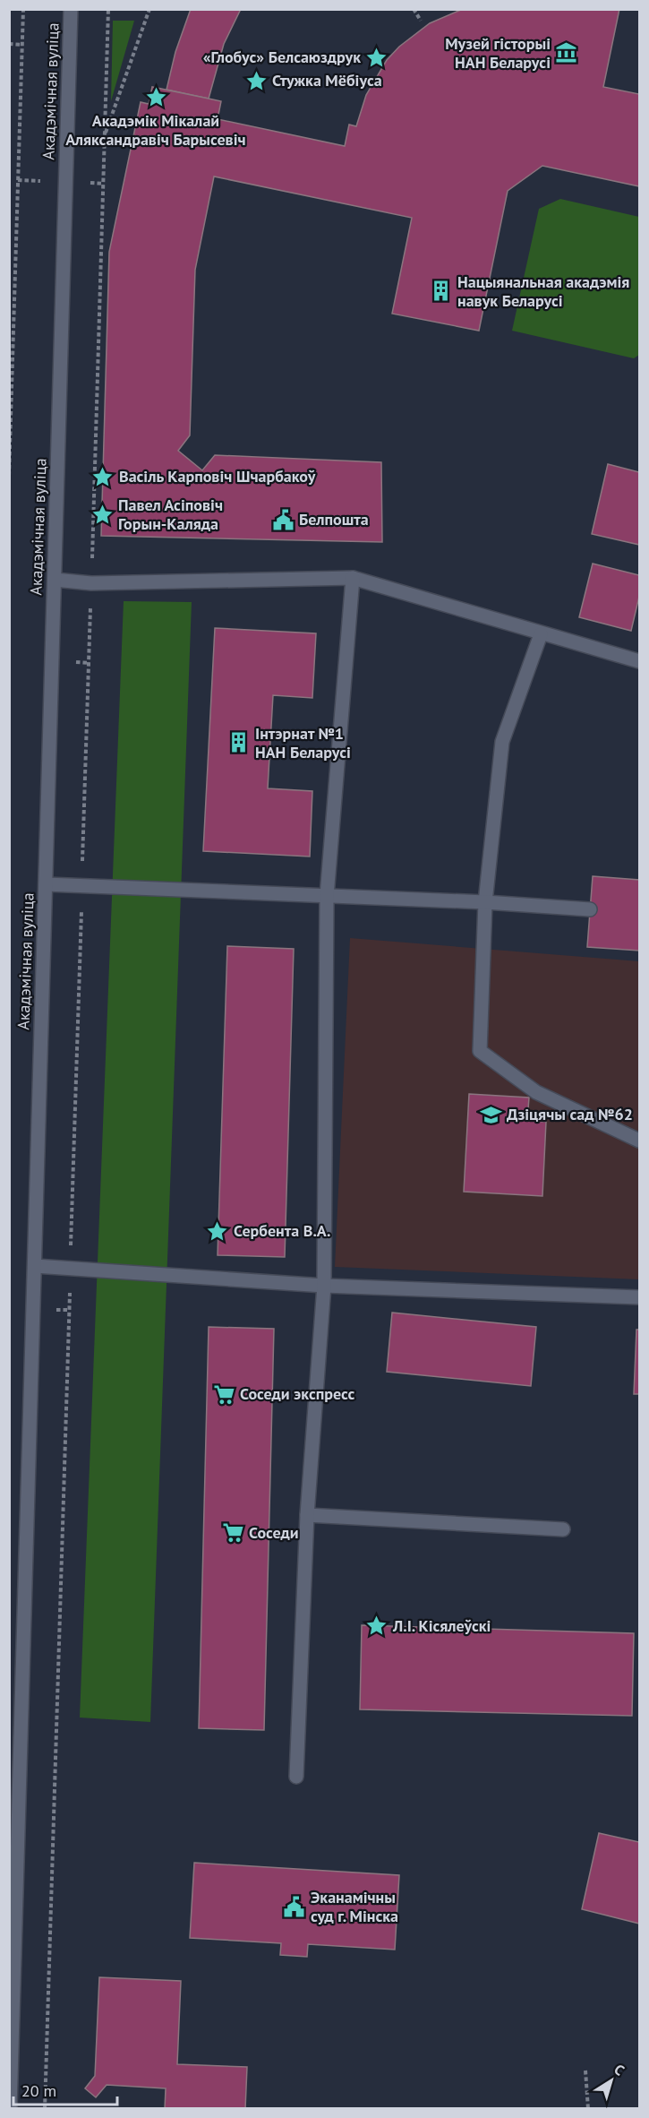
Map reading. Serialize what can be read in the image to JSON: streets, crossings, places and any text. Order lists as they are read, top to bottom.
{
  "streets": {
    "street": ["Акадэмічная вуліца"]
  },
  "places": {
    "museum": ["Музей гісторыі НАН Беларусі"],
    "place": [
      "«Глобус» Белсаюздрук",
      "Стужка Мёбіуса",
      "Акадэмік Мікалай Аляксандравіч Барысевіч",
      "Васіль Карповіч Шчарбакоў",
      "Павел Асіповіч Горын-Каляда",
      "Сербента В.А.",
      "Л.І. Кісялеўскі"
    ],
    "building": ["Нацыянальная акадэмія навук Беларусі", "Інтэрнат №1 НАН Беларусі"],
    "public building": ["Белпошта", "Эканамічны суд г. Мінска"],
    "school or university": ["Дзіцячы сад №62"],
    "supermarket": ["Соседи экспресс", "Соседи"]
  },
  "scale_bar": "20 m",
  "north": "top right"
}
